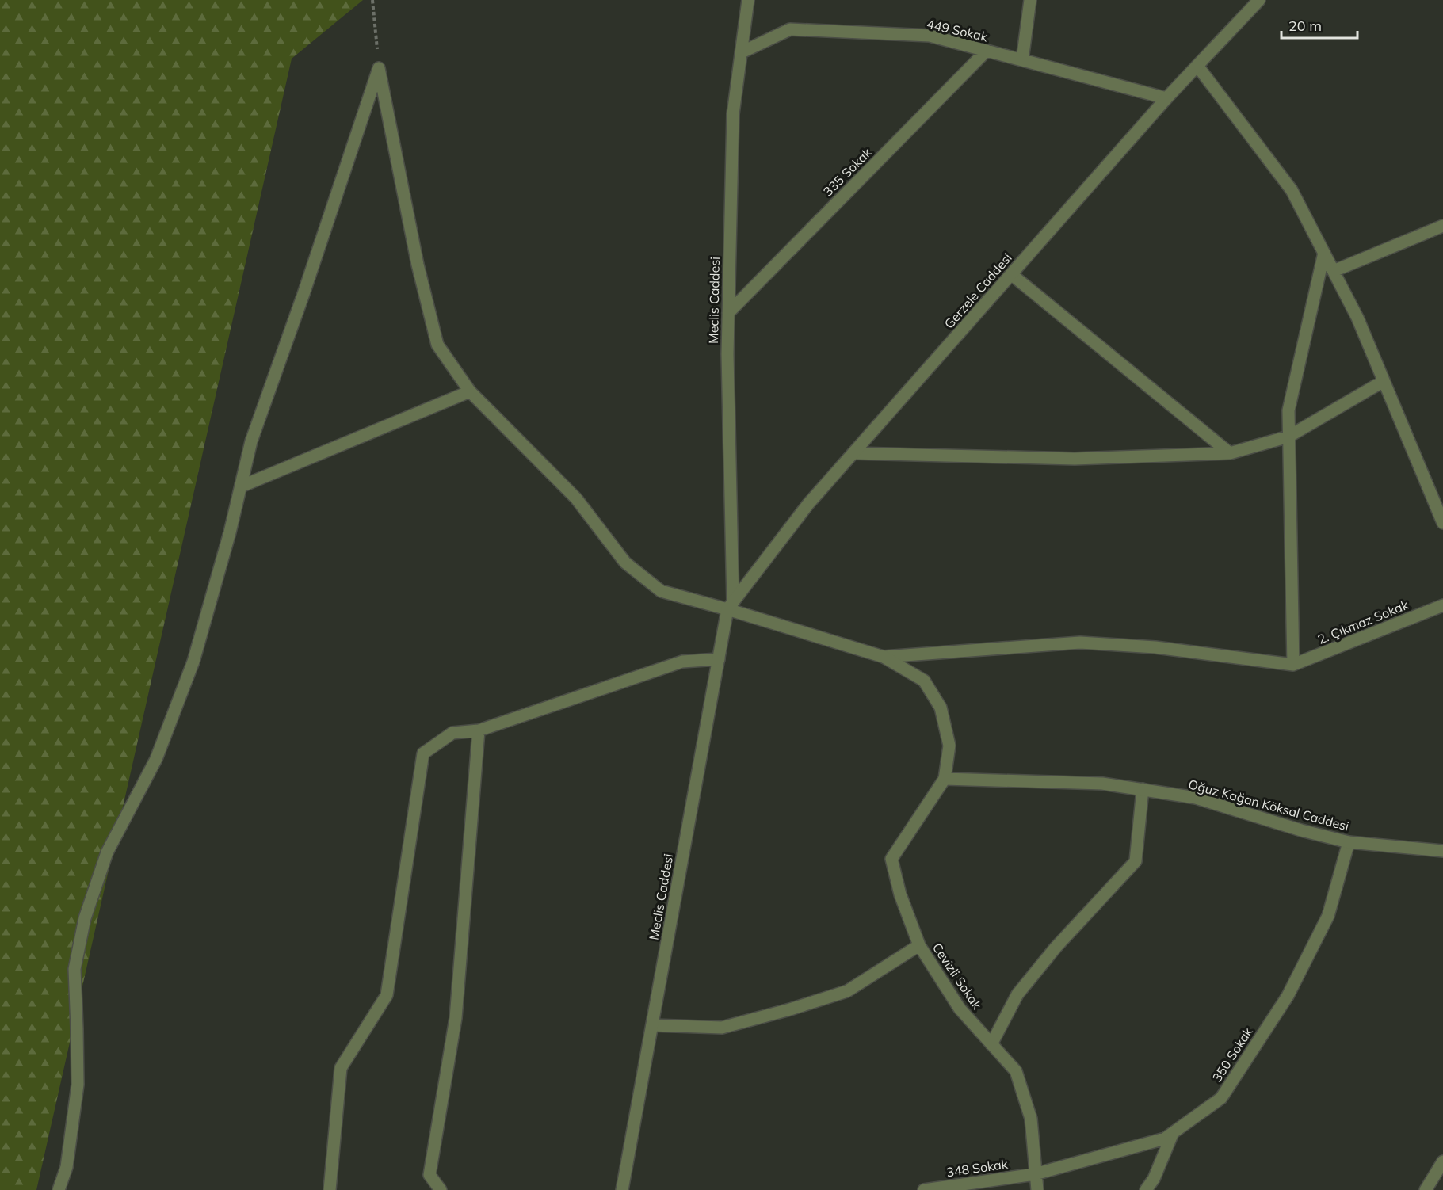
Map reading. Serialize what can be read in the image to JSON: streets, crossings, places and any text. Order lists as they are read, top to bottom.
{
  "streets": {
    "street": [
      "449 Sokak",
      "335 Sokak",
      "Gerzele Caddesi",
      "Meclis Caddesi",
      "2. Çıkmaz Sokak",
      "Oğuz Kağan Köksal Caddesi",
      "Cevizli Sokak",
      "350 Sokak",
      "348 Sokak"
    ]
  },
  "crossings": [
    ["449 Sokak", "335 Sokak"],
    ["449 Sokak", "Gerzele Caddesi"],
    ["449 Sokak", "Meclis Caddesi"],
    ["335 Sokak", "Meclis Caddesi"],
    ["Gerzele Caddesi", "Meclis Caddesi"],
    ["Oğuz Kağan Köksal Caddesi", "Cevizli Sokak"],
    ["Oğuz Kağan Köksal Caddesi", "350 Sokak"],
    ["Cevizli Sokak", "350 Sokak"],
    ["Cevizli Sokak", "348 Sokak"],
    ["350 Sokak", "348 Sokak"]
  ],
  "scale_bar": "20 m"
}
